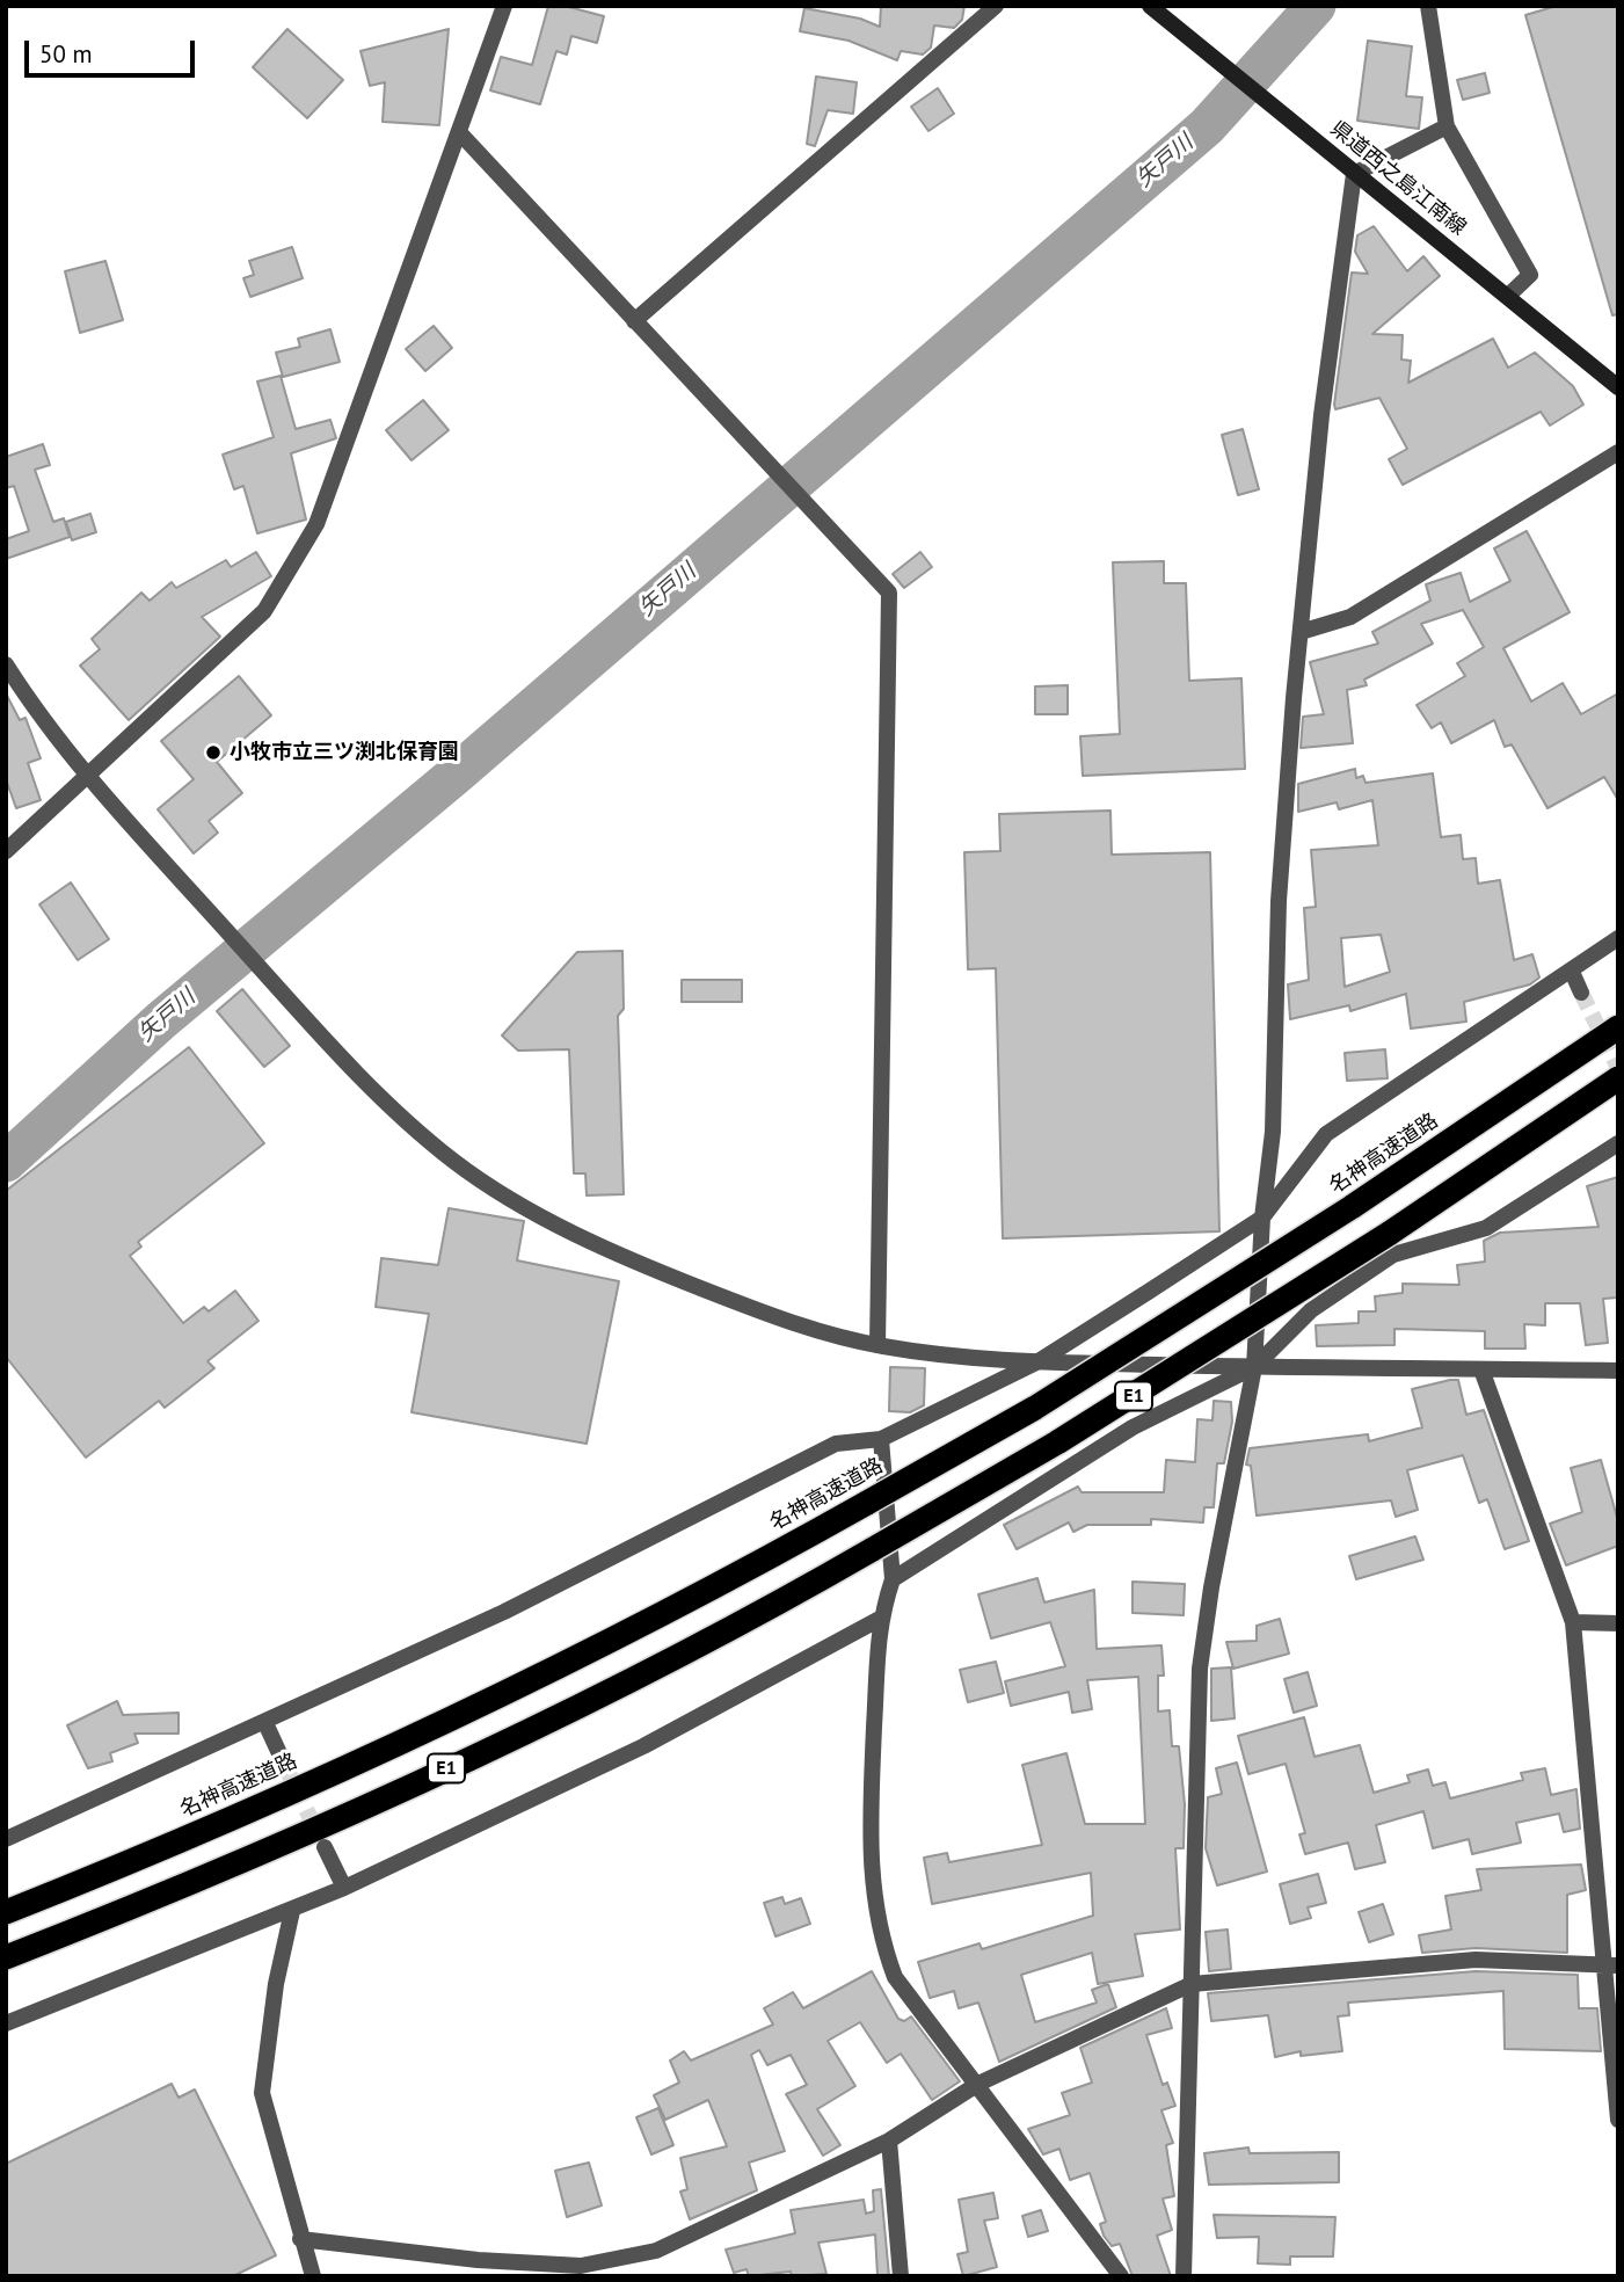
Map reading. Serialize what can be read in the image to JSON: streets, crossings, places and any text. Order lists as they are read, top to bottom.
{
  "streets": {
    "highway": ["名神高速道路", "E1"],
    "main road": ["県道西之島江南線"]
  },
  "water": ["矢戸川"],
  "places": ["小牧市立三ツ渕北保育園"],
  "scale_bar": "50 m"
}
